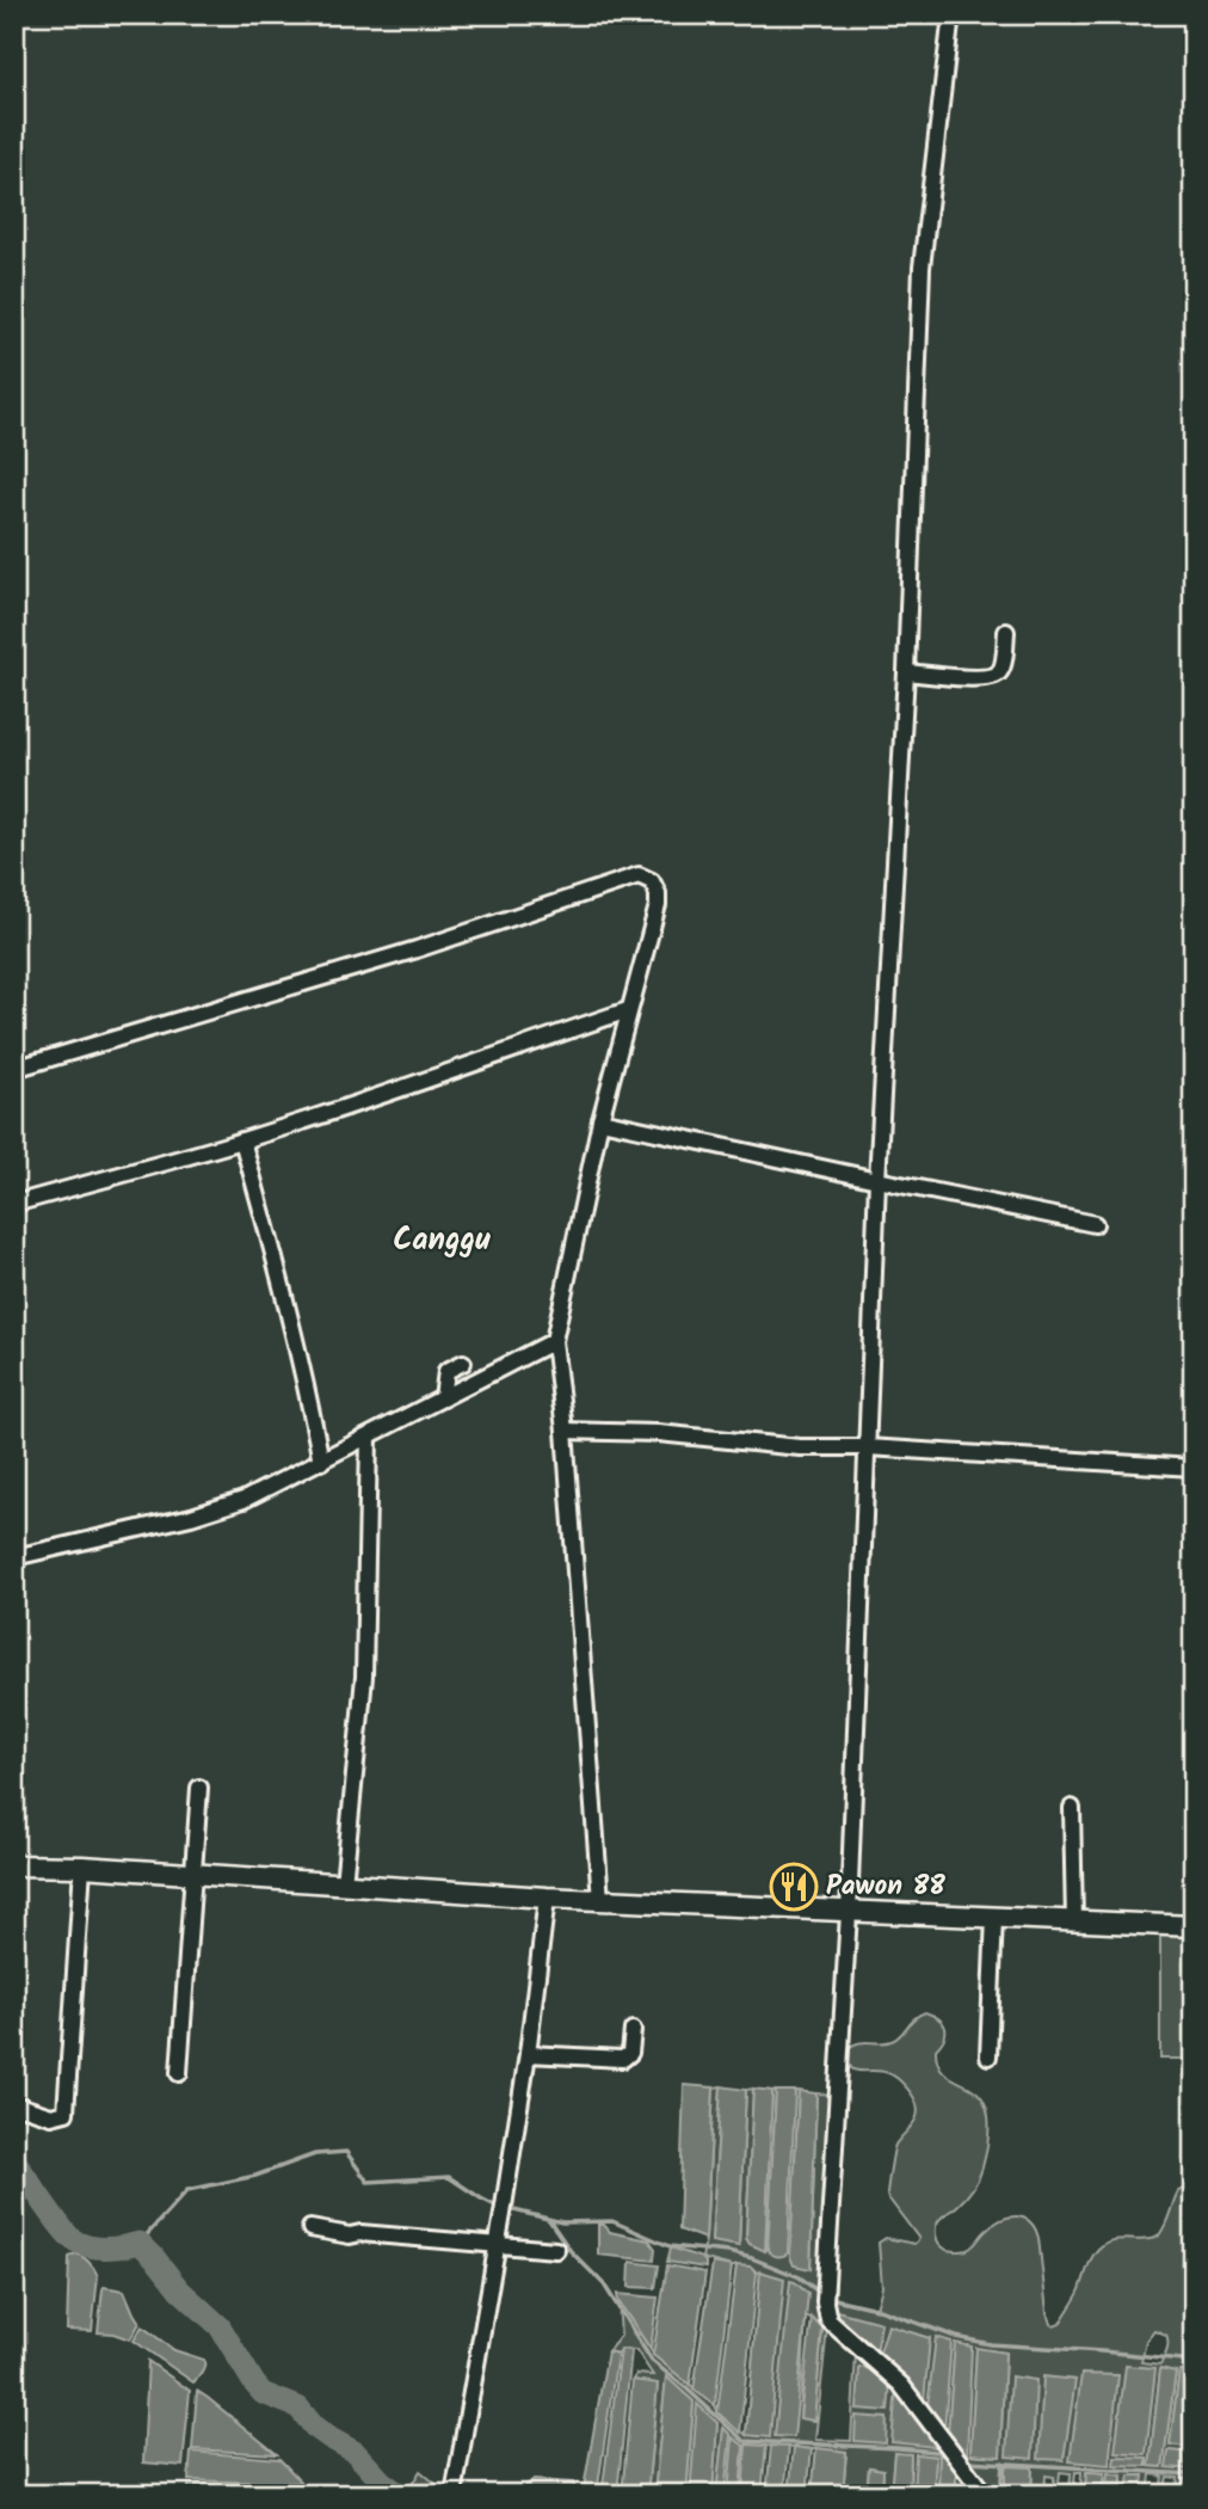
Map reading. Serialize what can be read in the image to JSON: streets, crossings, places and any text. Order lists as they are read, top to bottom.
{
  "districts": ["Canggu"],
  "places": {
    "restaurant": ["Pawon 88"]
  }
}
